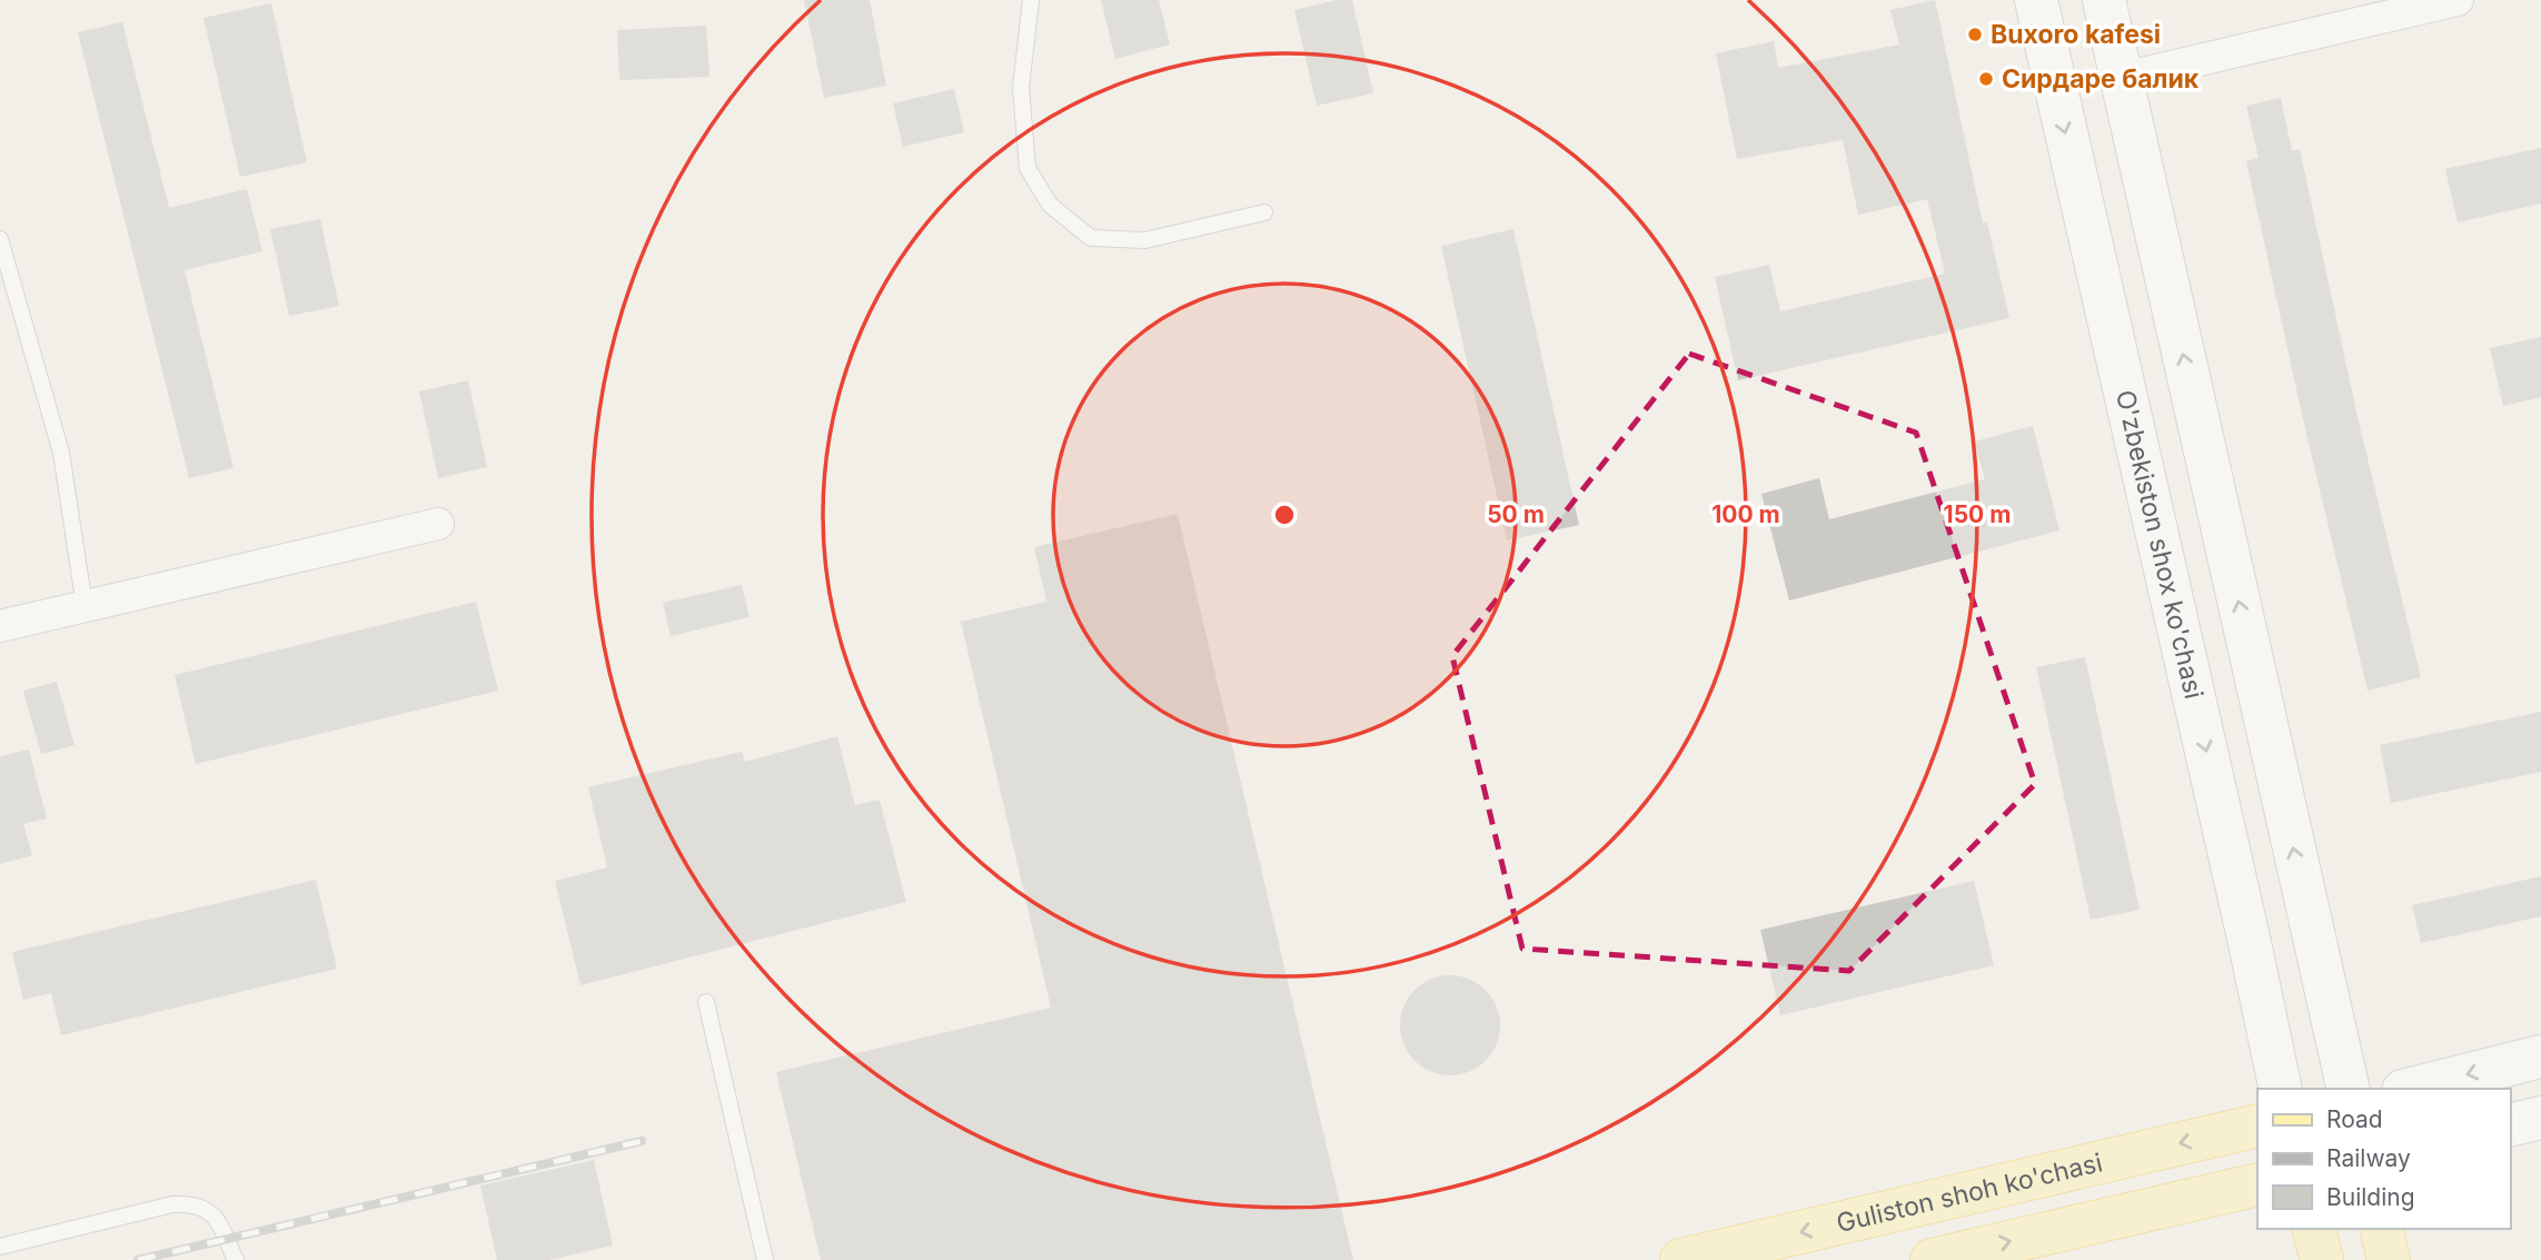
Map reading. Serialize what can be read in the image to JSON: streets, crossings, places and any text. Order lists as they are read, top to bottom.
{
  "streets": {
    "main road": ["O'zbekiston shox ko'chasi", "Guliston shoh ko'chasi"]
  },
  "places": ["Buxoro kafesi", "Сирдаре балик"],
  "legend": ["Road", "Railway", "Building"],
  "rings": ["50 m", "100 m", "150 m"]
}
